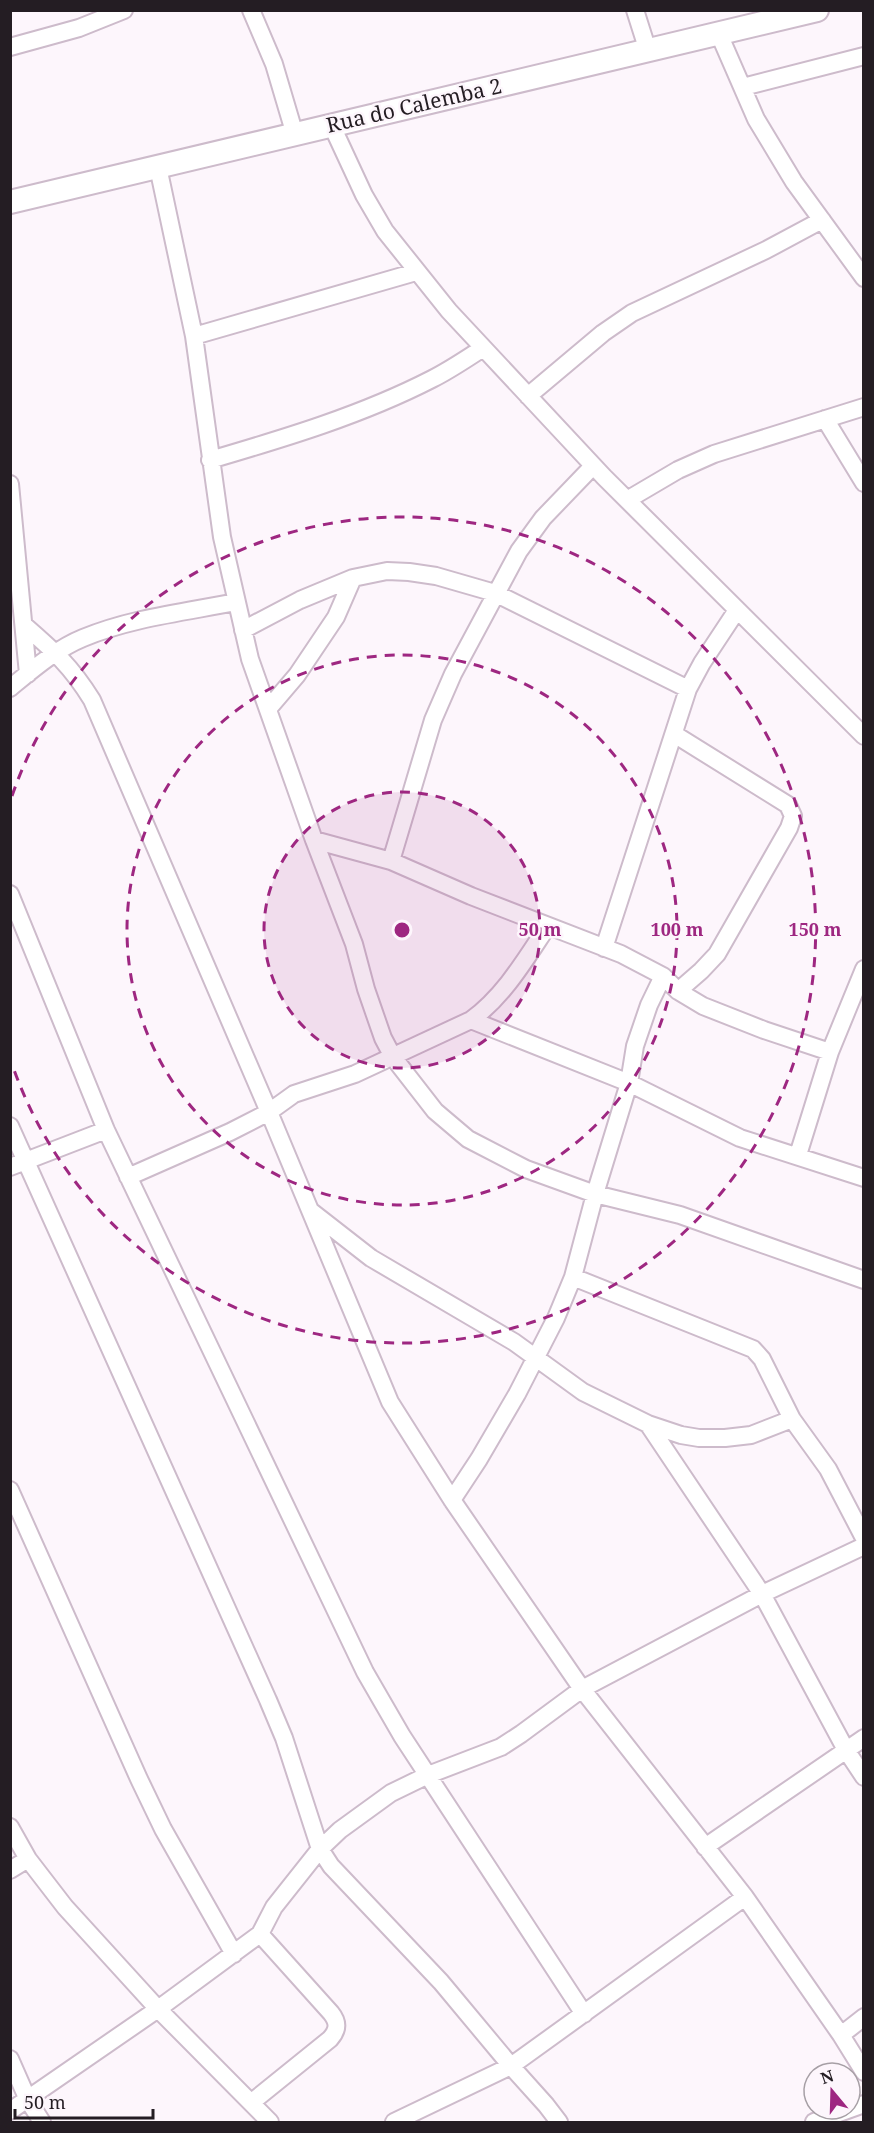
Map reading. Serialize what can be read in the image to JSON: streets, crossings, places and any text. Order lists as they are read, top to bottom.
{
  "streets": {
    "main road": ["Rua do Calemba 2"]
  },
  "scale_bar": "50 m",
  "north": "top",
  "rings": ["50 m", "100 m", "150 m"]
}
